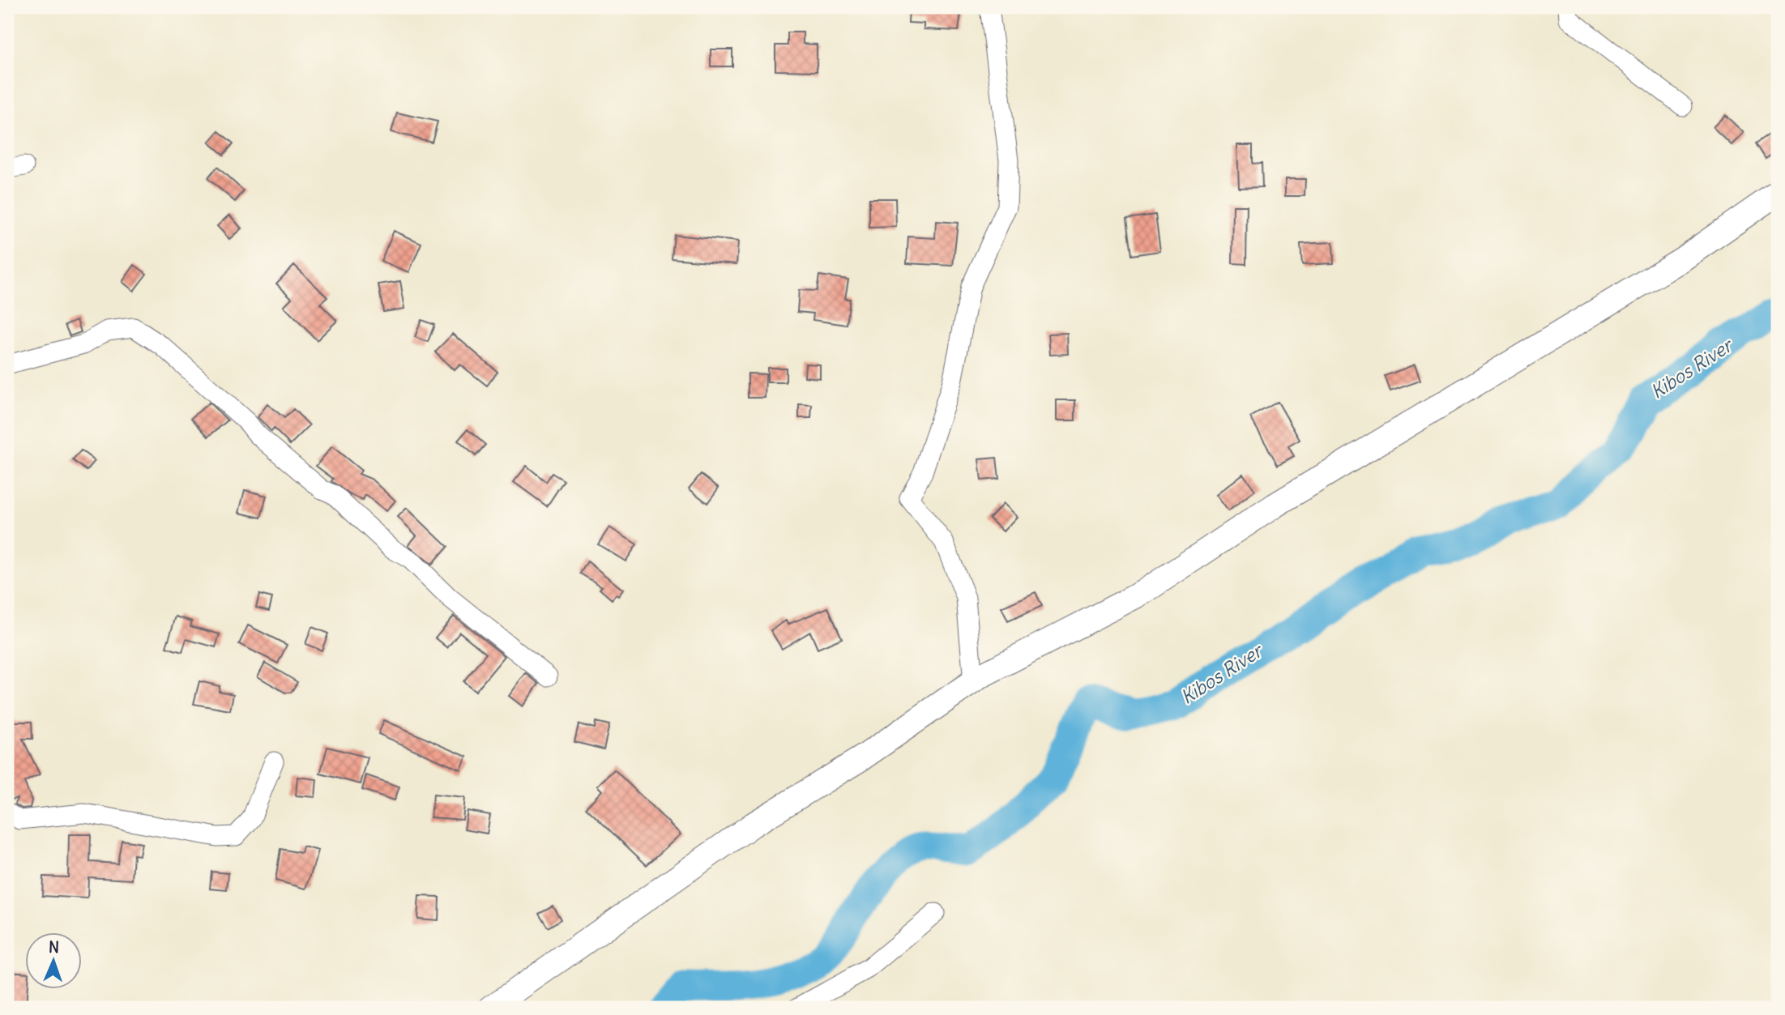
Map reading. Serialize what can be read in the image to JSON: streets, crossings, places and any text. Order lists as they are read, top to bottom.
{
  "water": ["Kibos River"],
  "north": "top"
}
